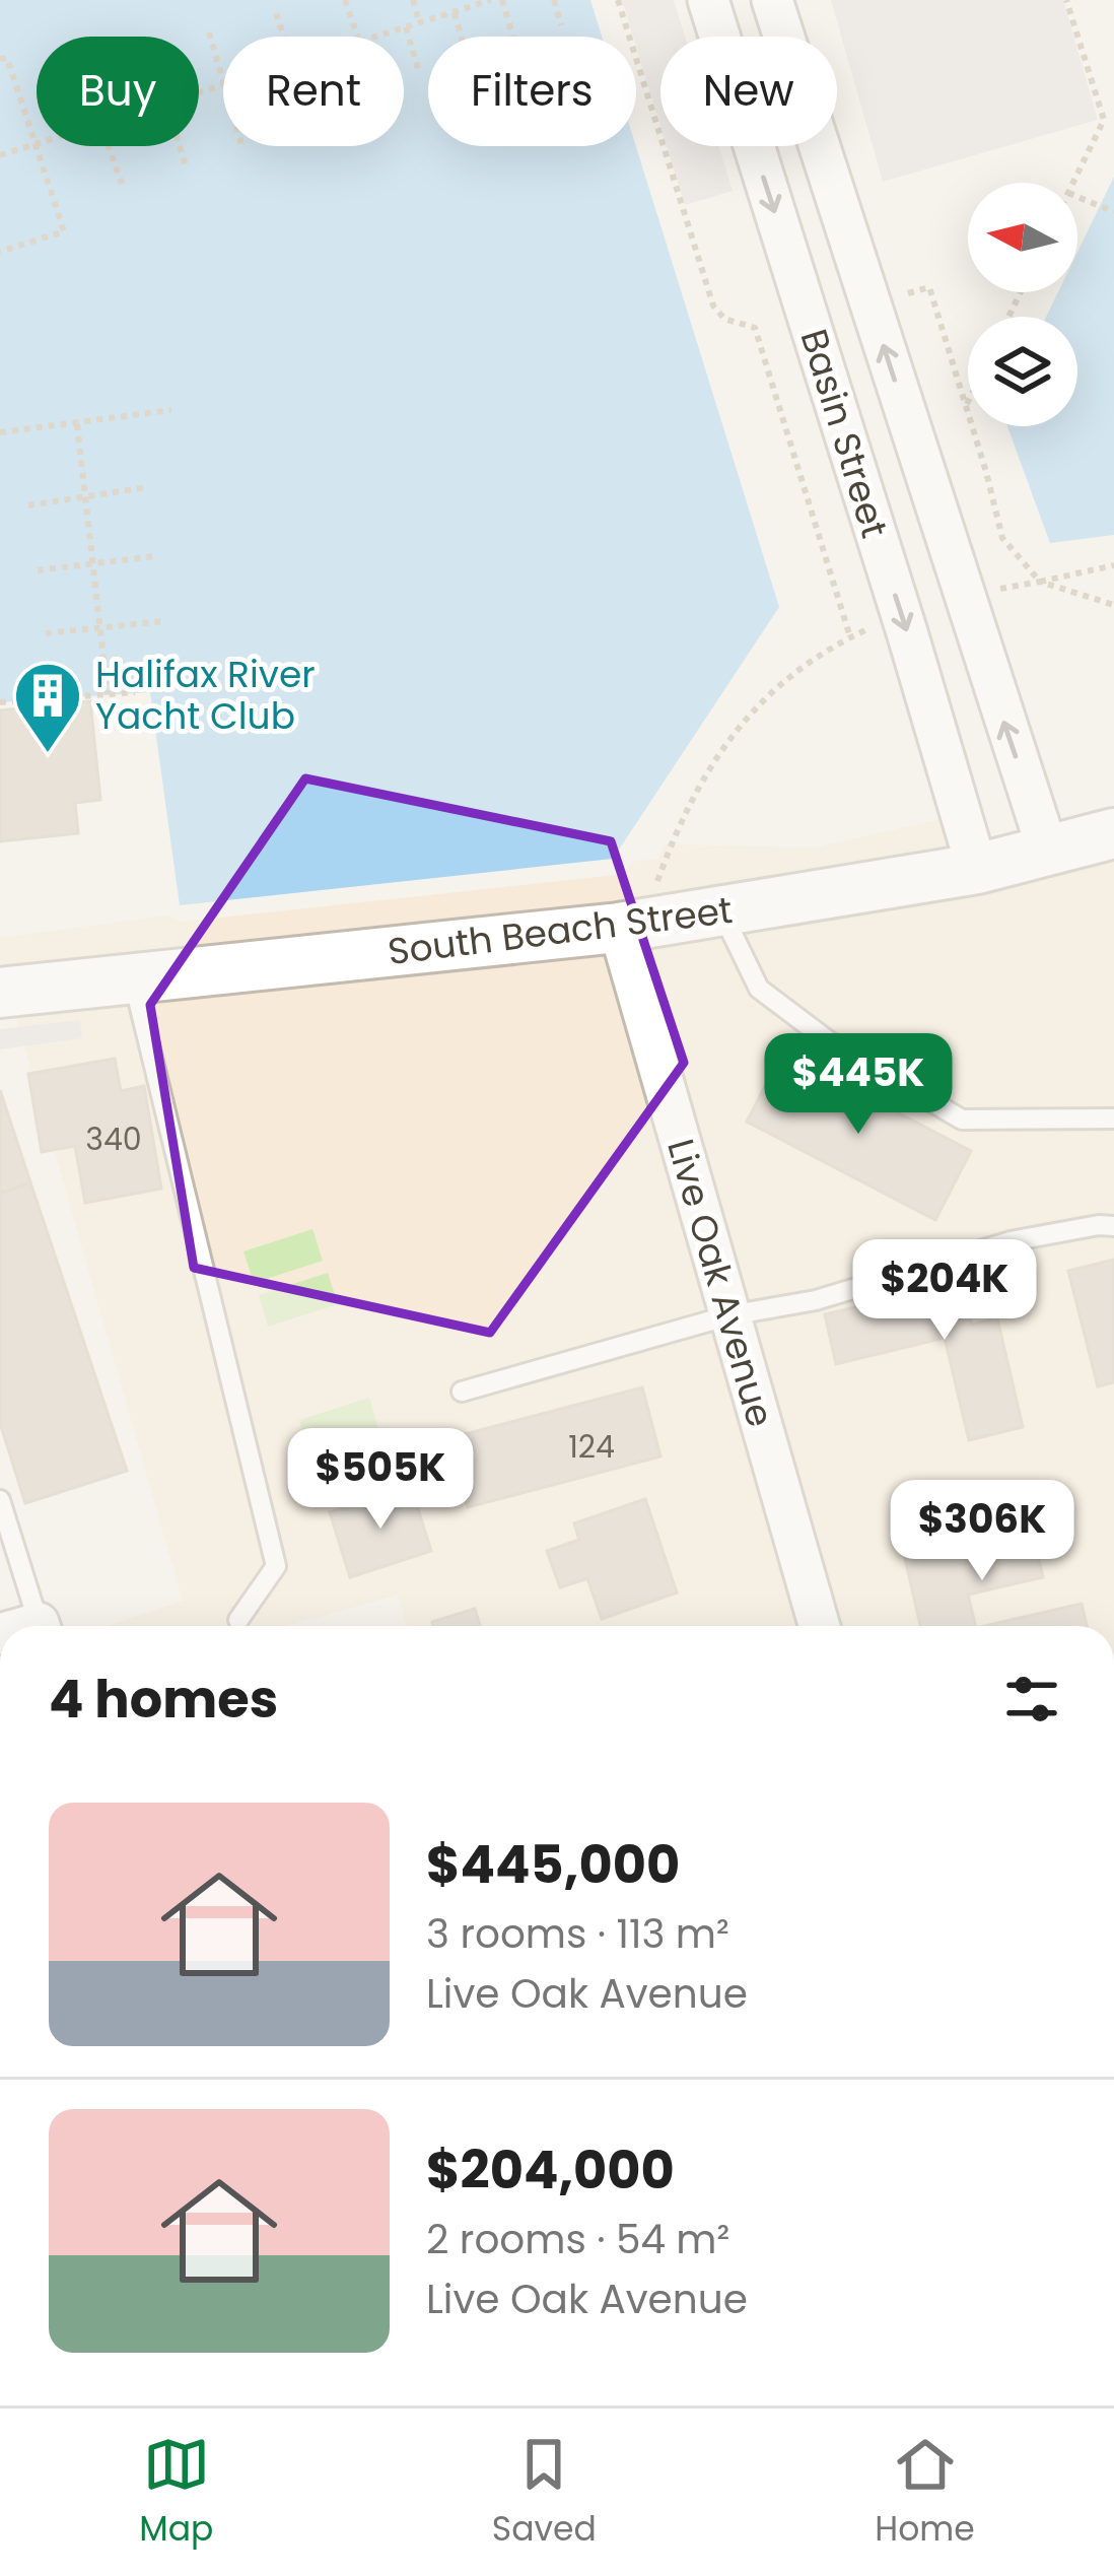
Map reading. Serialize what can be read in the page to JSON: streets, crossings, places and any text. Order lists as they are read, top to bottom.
{
  "streets": {
    "street": ["Basin Street", "South Beach Street", "Live Oak Avenue"]
  },
  "crossings": [
    ["Basin Street", "South Beach Street"],
    ["South Beach Street", "Live Oak Avenue"]
  ],
  "places": {
    "building": ["Halifax River Yacht Club"]
  },
  "house_numbers": ["340", "124"],
  "north": "left",
  "page": {
    "chip": [
      "Buy",
      "Rent",
      "Filters",
      "New"
    ],
    "price": [
      "$445K",
      "$204K",
      "$505K",
      "$306K"
    ],
    "heading": "4 homes",
    "list": [
      {
        "name": "$445,000",
        "note": "3 rooms · 113 m² · Live Oak Avenue"
      },
      {
        "name": "$204,000",
        "note": "2 rooms · 54 m² · Live Oak Avenue"
      }
    ],
    "tabs": ["Map", "Saved", "Home"]
  }
}
